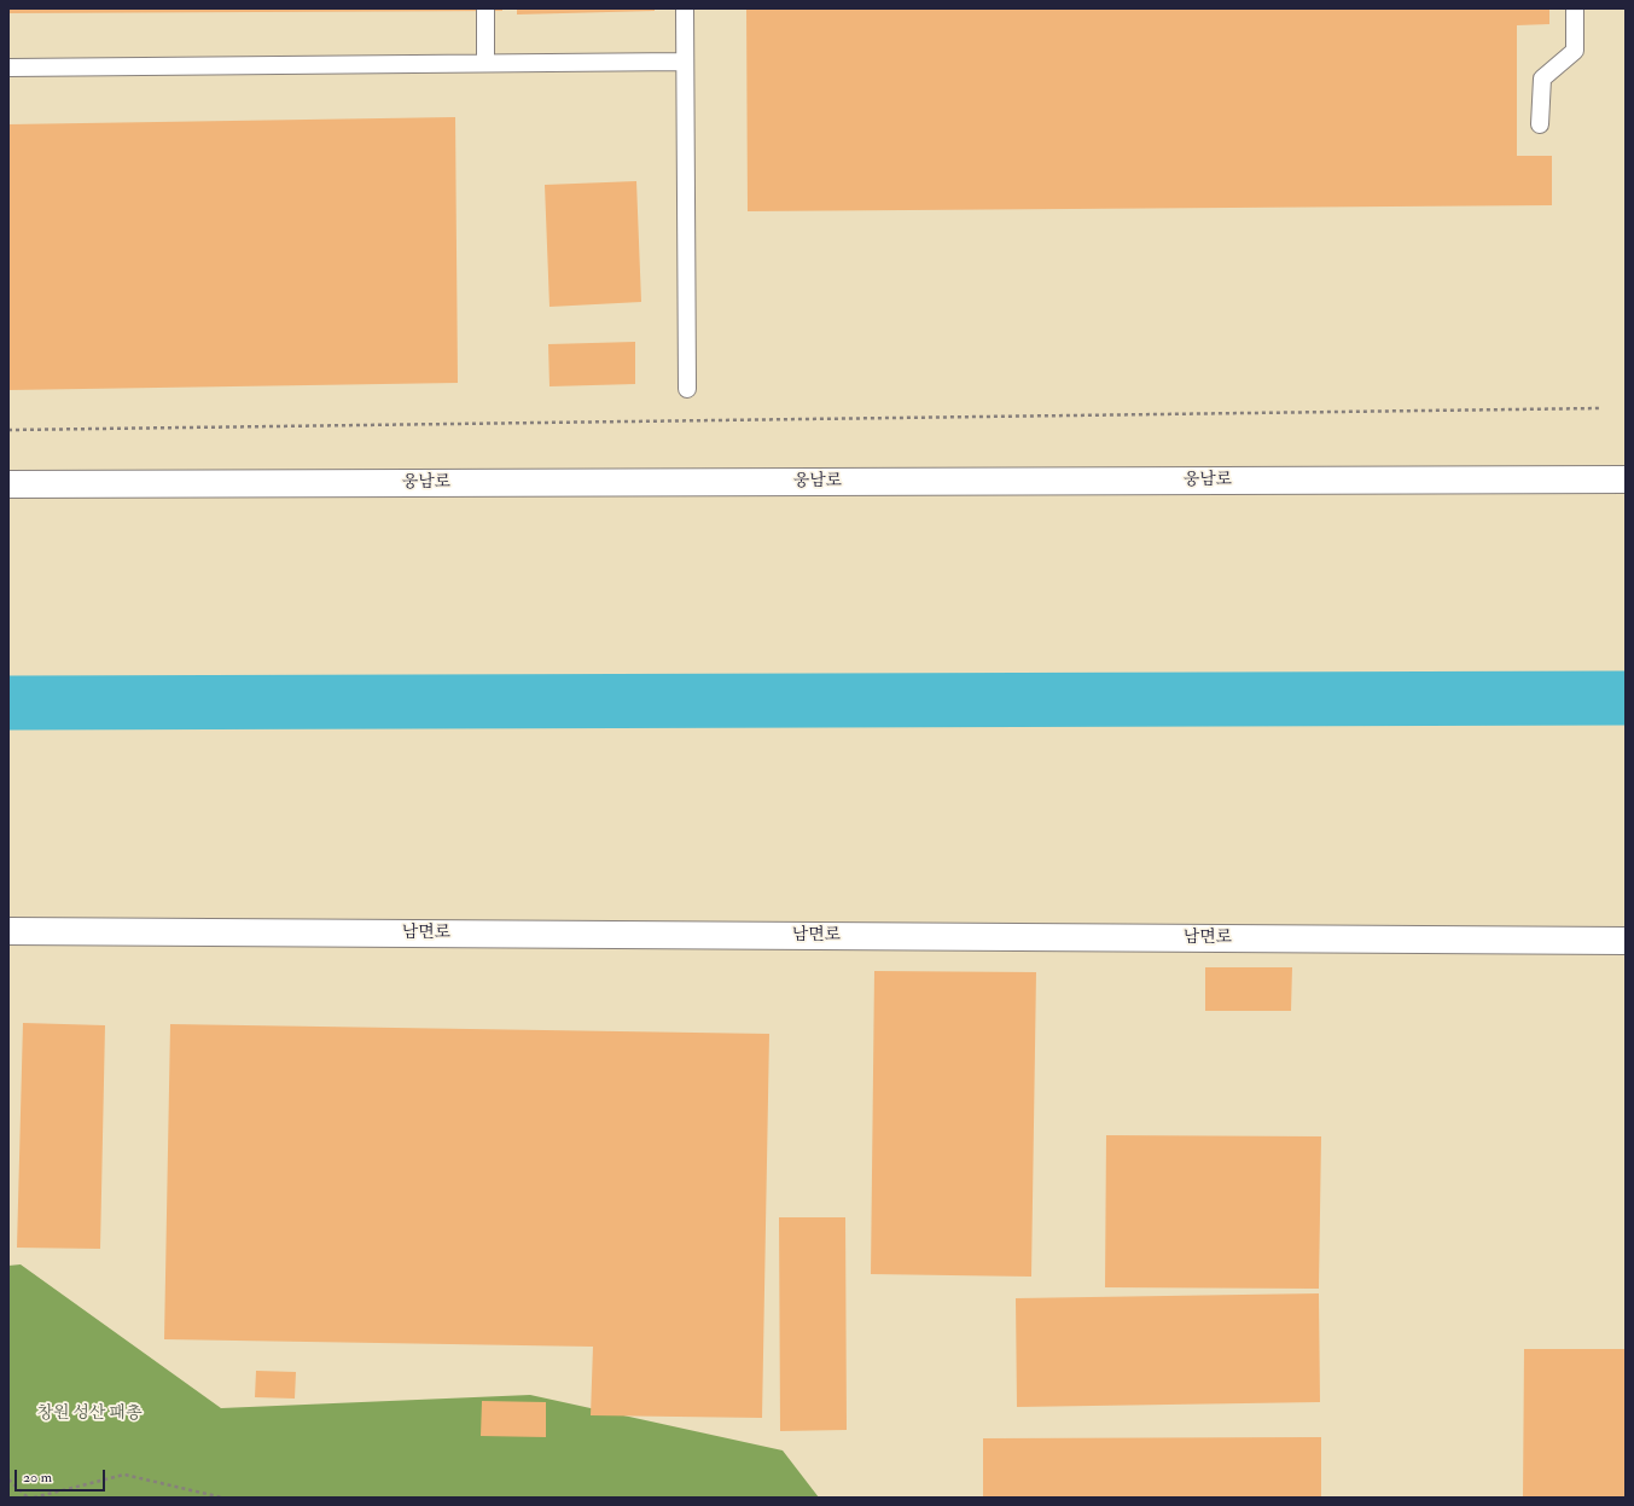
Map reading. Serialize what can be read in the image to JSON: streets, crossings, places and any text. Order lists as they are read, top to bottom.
{
  "streets": {
    "street": ["웅남로", "남면로"]
  },
  "parks": ["창원 성산 패총"],
  "scale_bar": "20 m"
}
